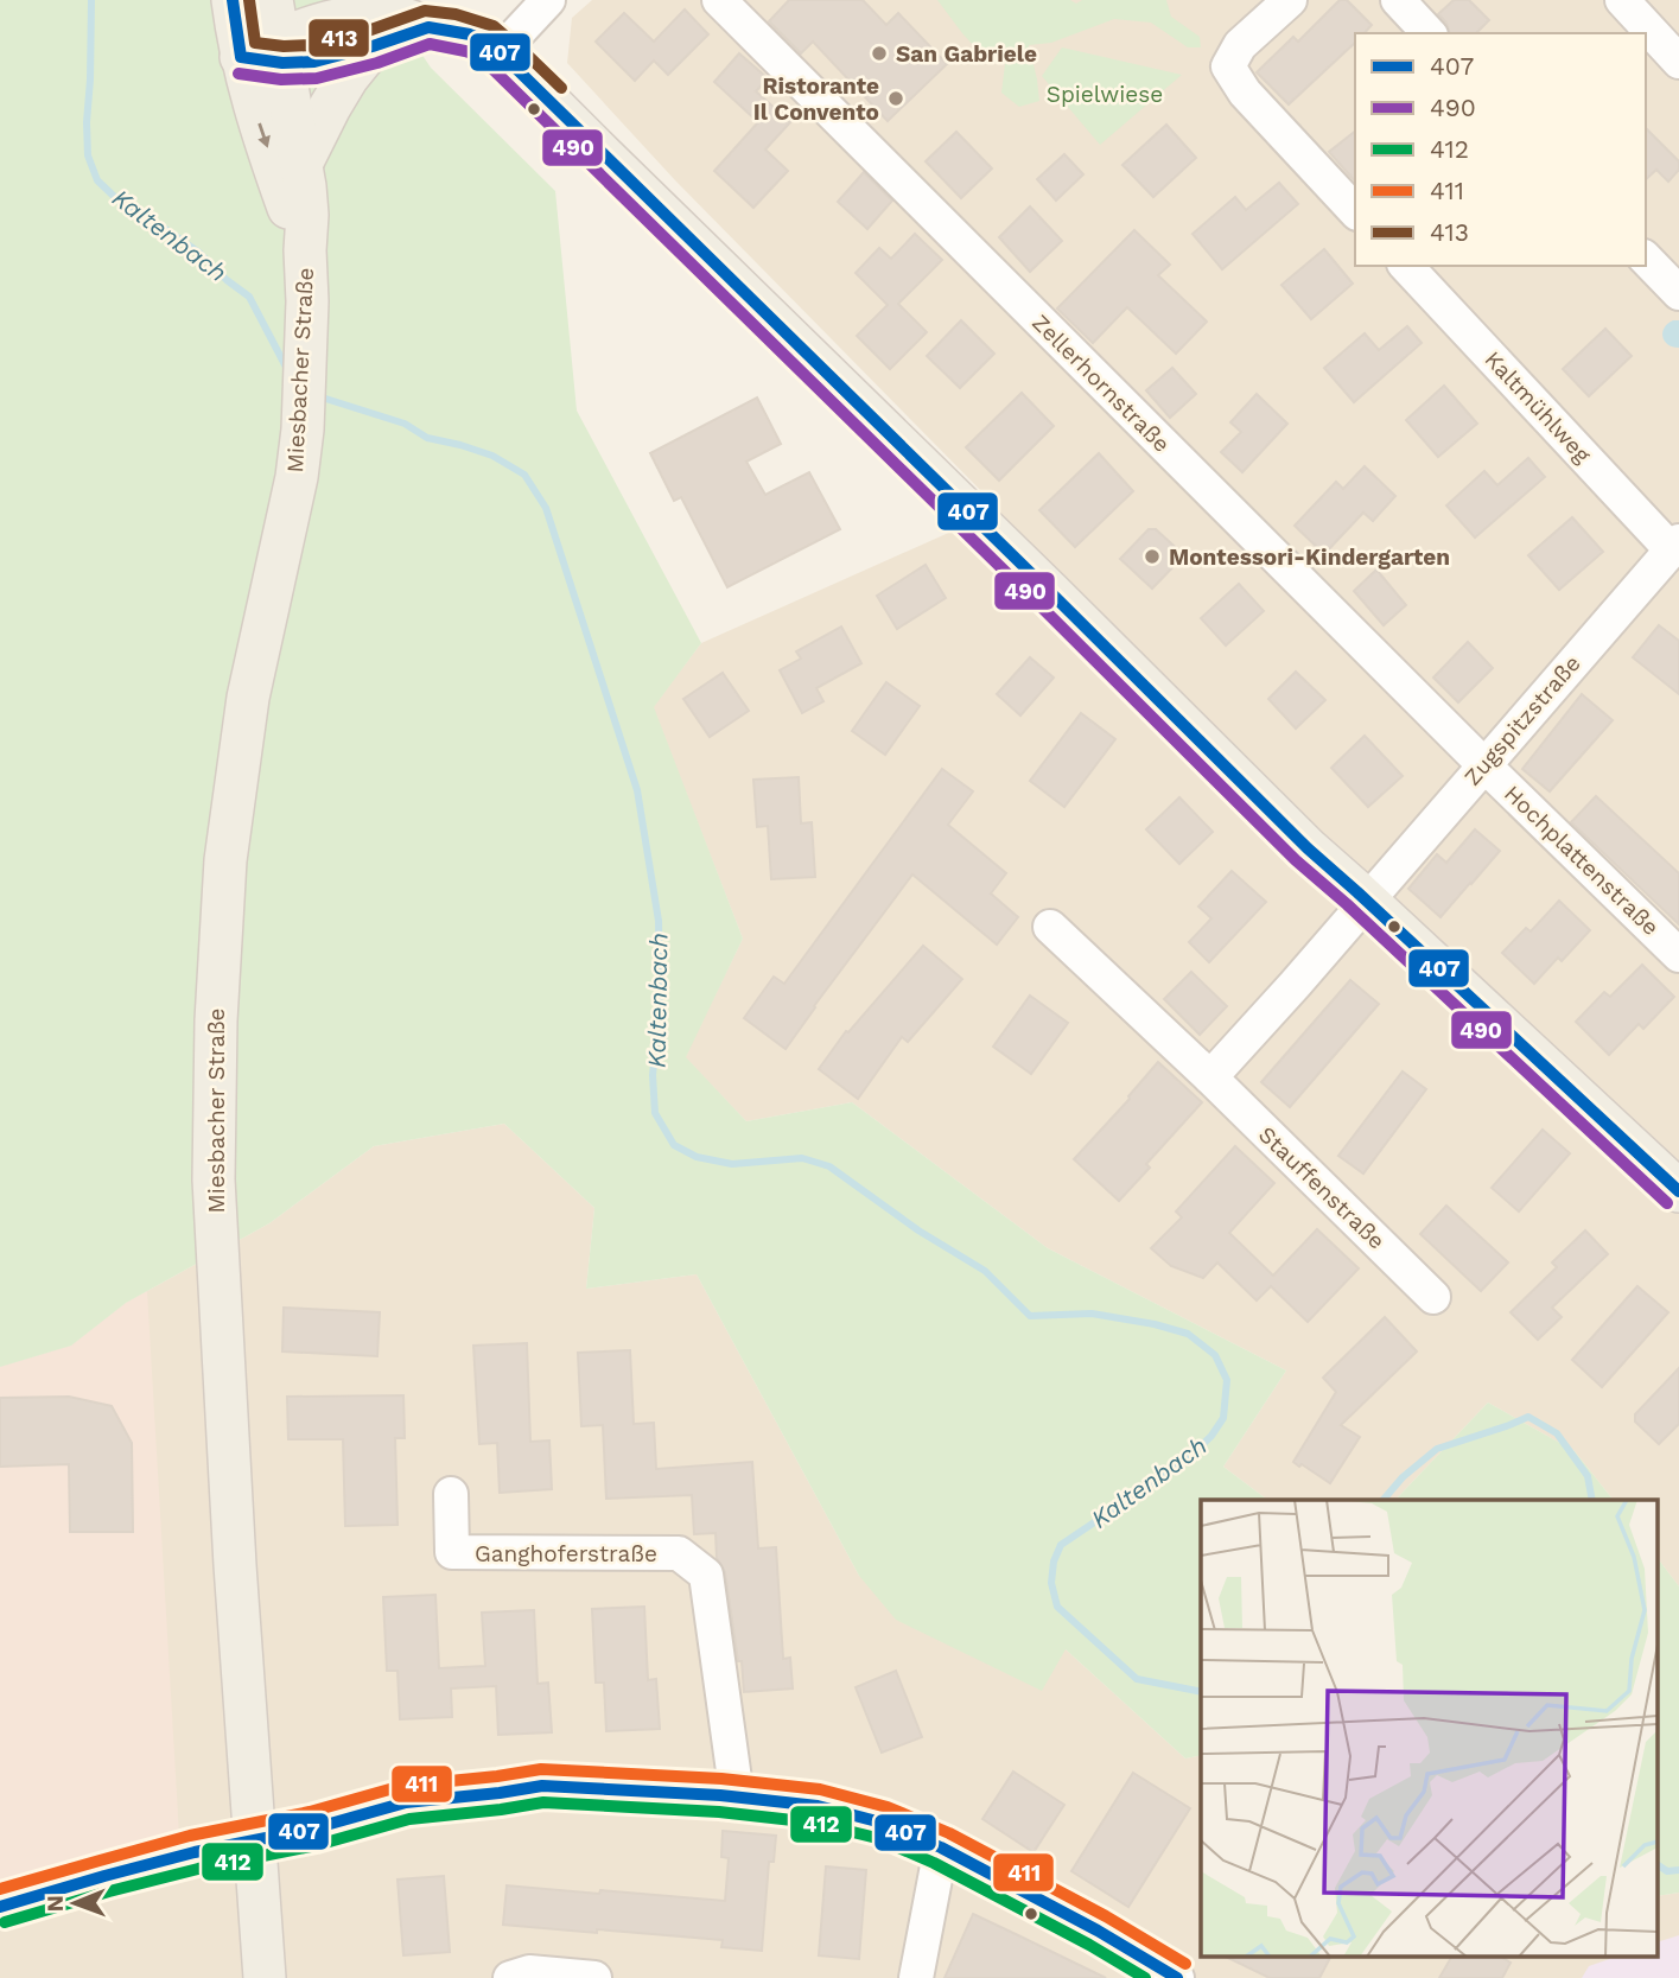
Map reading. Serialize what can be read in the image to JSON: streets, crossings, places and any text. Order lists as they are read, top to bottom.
{
  "streets": {
    "main road": ["Miesbacher Straße"],
    "street": [
      "Zellerhornstraße",
      "Kaltmühlweg",
      "Zugspitzstraße",
      "Hochplattenstraße",
      "Stauffenstraße",
      "Ganghoferstraße"
    ]
  },
  "crossings": [
    ["Zellerhornstraße", "Zugspitzstraße"],
    ["Zellerhornstraße", "Hochplattenstraße"],
    ["Kaltmühlweg", "Zugspitzstraße"],
    ["Zugspitzstraße", "Hochplattenstraße"]
  ],
  "water": ["Kaltenbach"],
  "parks": ["Spielwiese"],
  "places": ["San Gabriele", "Ristorante Il Convento", "Montessori-Kindergarten"],
  "lines": [
    "transit line 407",
    "transit line 413",
    "transit line 490",
    "transit line 411",
    "transit line 412"
  ],
  "legend": [
    "407",
    "490",
    "412",
    "411",
    "413"
  ],
  "north": "left"
}
